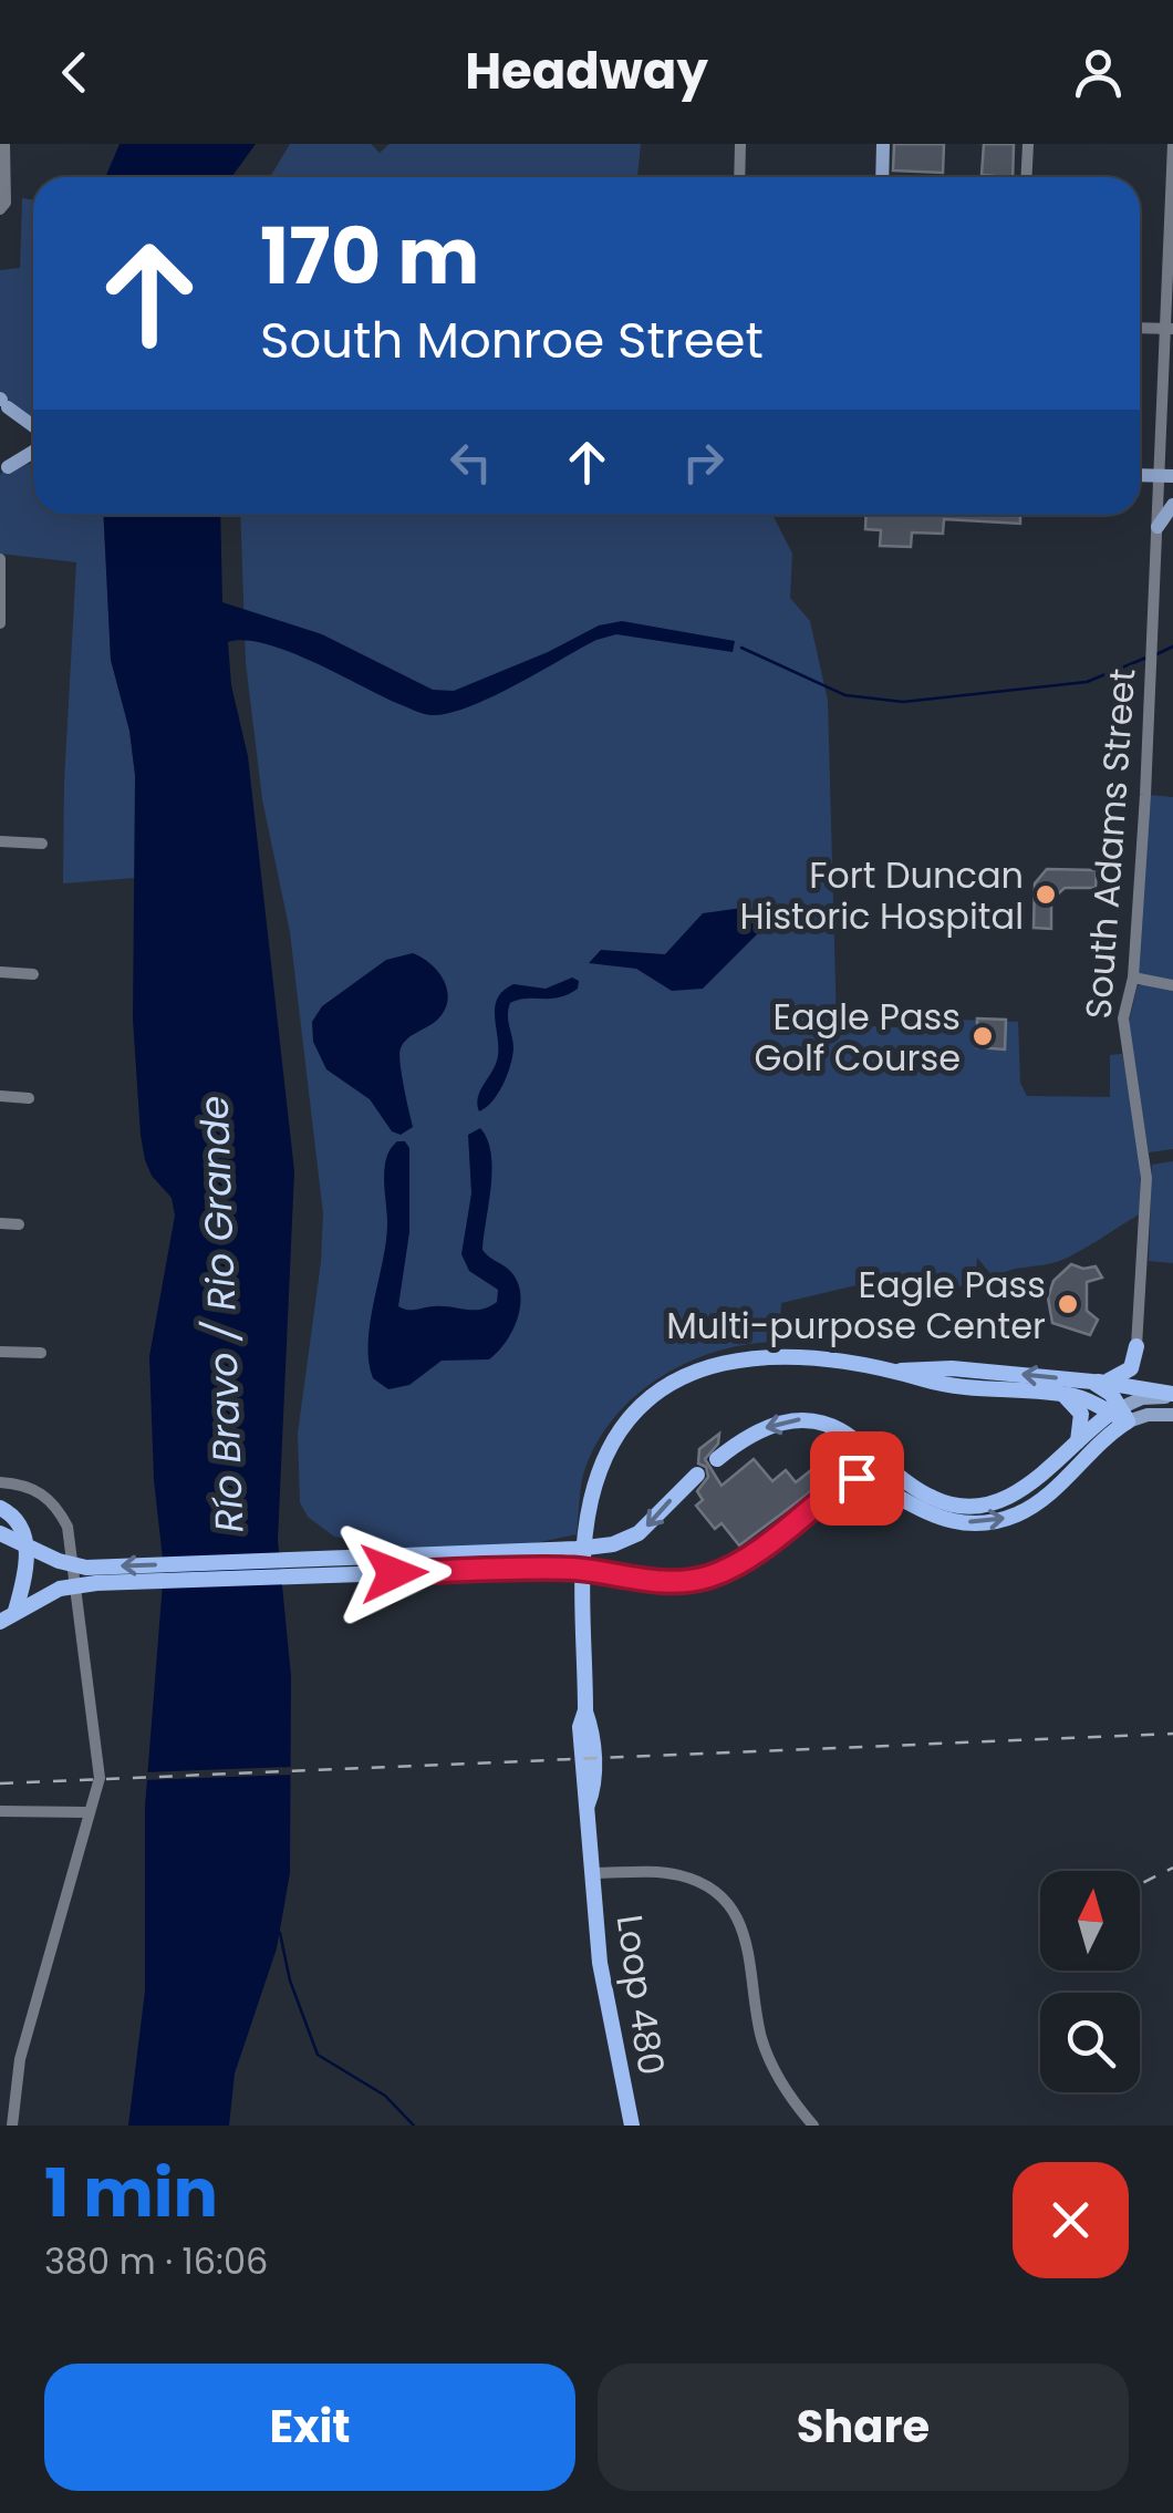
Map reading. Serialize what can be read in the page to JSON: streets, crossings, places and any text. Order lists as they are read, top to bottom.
{
  "streets": {
    "highway": ["Loop 480"],
    "street": ["South Adams Street"]
  },
  "water": ["Río Bravo / Rio Grande"],
  "places": ["Fort Duncan Historic Hospital", "Eagle Pass Golf Course", "Eagle Pass Multi-purpose Center"],
  "north": "top",
  "page": {
    "header": "Headway",
    "turn": ["170 m", "South Monroe Street"],
    "heading": ["1 min", "380 m · 16:06"],
    "buttons": ["Exit", "Share"]
  }
}
